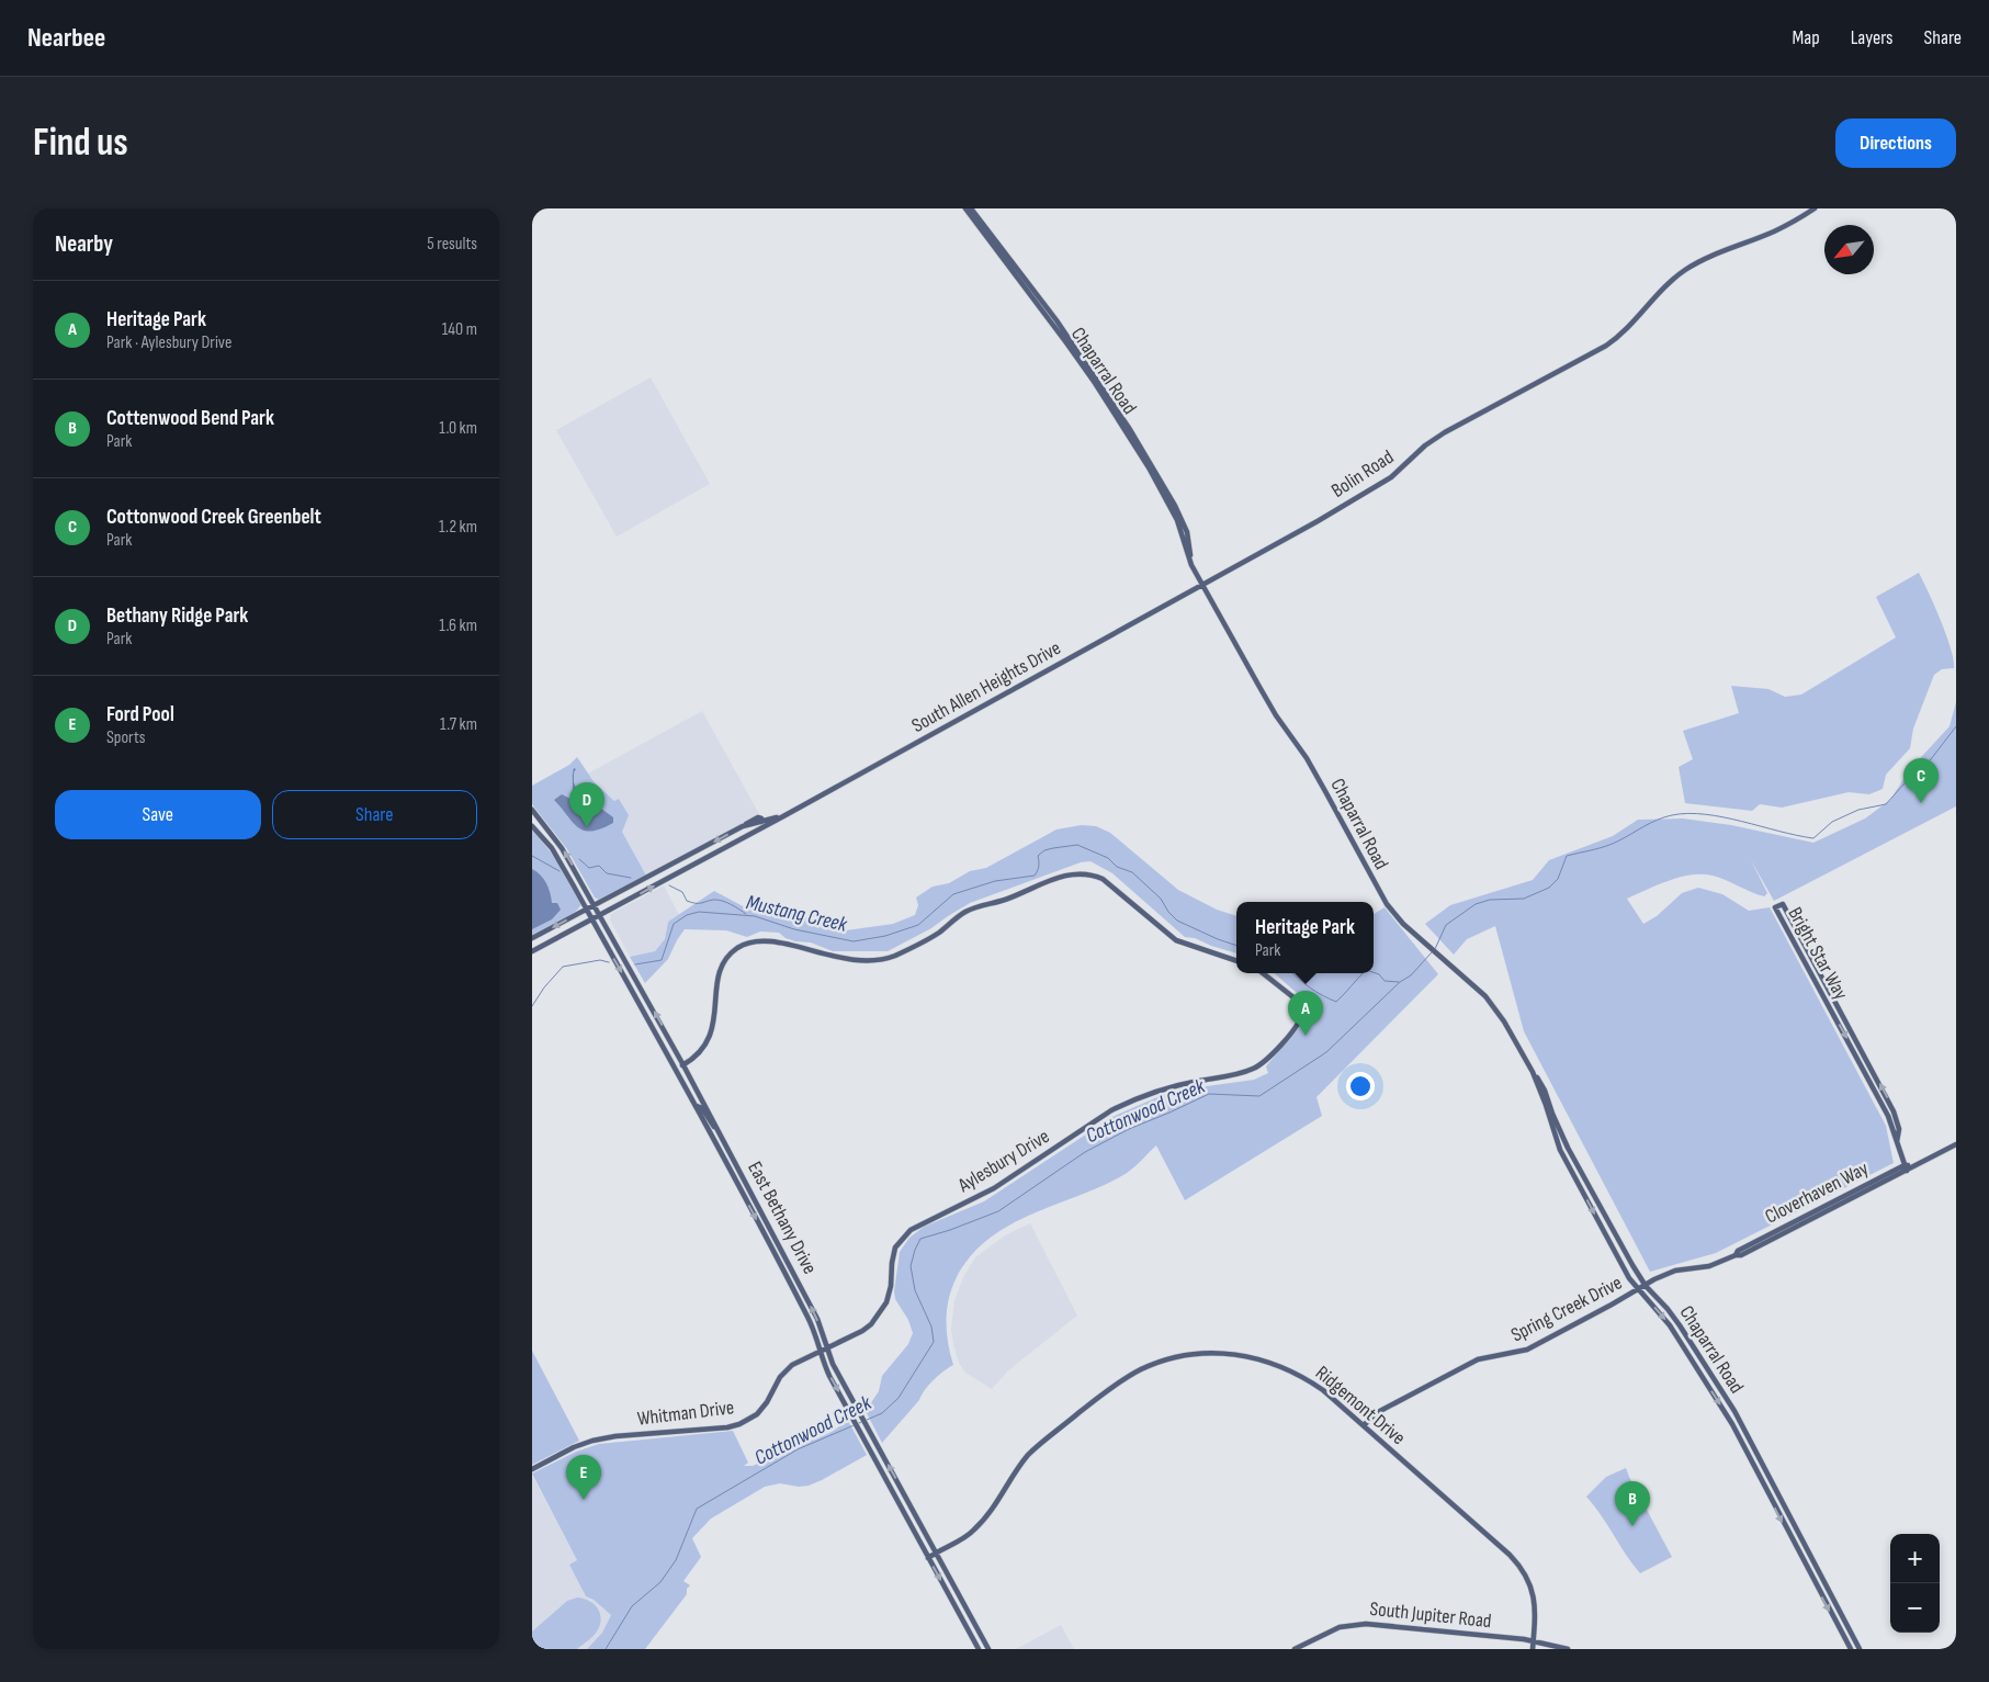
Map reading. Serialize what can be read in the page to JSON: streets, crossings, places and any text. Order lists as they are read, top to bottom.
{
  "streets": {
    "main road": [
      "Chaparral Road",
      "Bolin Road",
      "South Allen Heights Drive",
      "Bright Star Way",
      "Aylesbury Drive",
      "Cloverhaven Way",
      "East Bethany Drive",
      "Spring Creek Drive",
      "Ridgemont Drive",
      "Whitman Drive",
      "South Jupiter Road"
    ]
  },
  "crossings": [
    ["Chaparral Road", "Bolin Road"],
    ["Chaparral Road", "South Allen Heights Drive"],
    ["Chaparral Road", "Cloverhaven Way"],
    ["Chaparral Road", "Spring Creek Drive"],
    ["Bolin Road", "South Allen Heights Drive"],
    ["South Allen Heights Drive", "East Bethany Drive"],
    ["Bright Star Way", "Cloverhaven Way"],
    ["Aylesbury Drive", "East Bethany Drive"],
    ["Aylesbury Drive", "Whitman Drive"],
    ["Cloverhaven Way", "Spring Creek Drive"],
    ["East Bethany Drive", "Ridgemont Drive"],
    ["East Bethany Drive", "Whitman Drive"],
    ["Spring Creek Drive", "Ridgemont Drive"],
    ["Ridgemont Drive", "South Jupiter Road"]
  ],
  "water": ["Mustang Creek", "Cottonwood Creek"],
  "north": "bottom left",
  "page": {
    "header": "Nearbee",
    "nav": ["Map", "Layers", "Share"],
    "buttons": [
      "Directions",
      ["Save", "Share"]
    ],
    "title": "Find us",
    "heading": ["Nearby", "5 results"],
    "list": [
      {
        "mark": "A",
        "name": "Heritage Park",
        "note": "Park · Aylesbury Drive",
        "value": "140 m"
      },
      {
        "mark": "B",
        "name": "Cottenwood Bend Park",
        "note": "Park",
        "value": "1.0 km"
      },
      {
        "mark": "C",
        "name": "Cottonwood Creek Greenbelt",
        "note": "Park",
        "value": "1.2 km"
      },
      {
        "mark": "D",
        "name": "Bethany Ridge Park",
        "note": "Park",
        "value": "1.6 km"
      },
      {
        "mark": "E",
        "name": "Ford Pool",
        "note": "Sports",
        "value": "1.7 km"
      }
    ],
    "pins": [
      "C",
      "D",
      "A",
      "E",
      "B"
    ],
    "popup": ["Heritage Park", "Park"],
    "map_buttons": ["+", "−"]
  }
}
